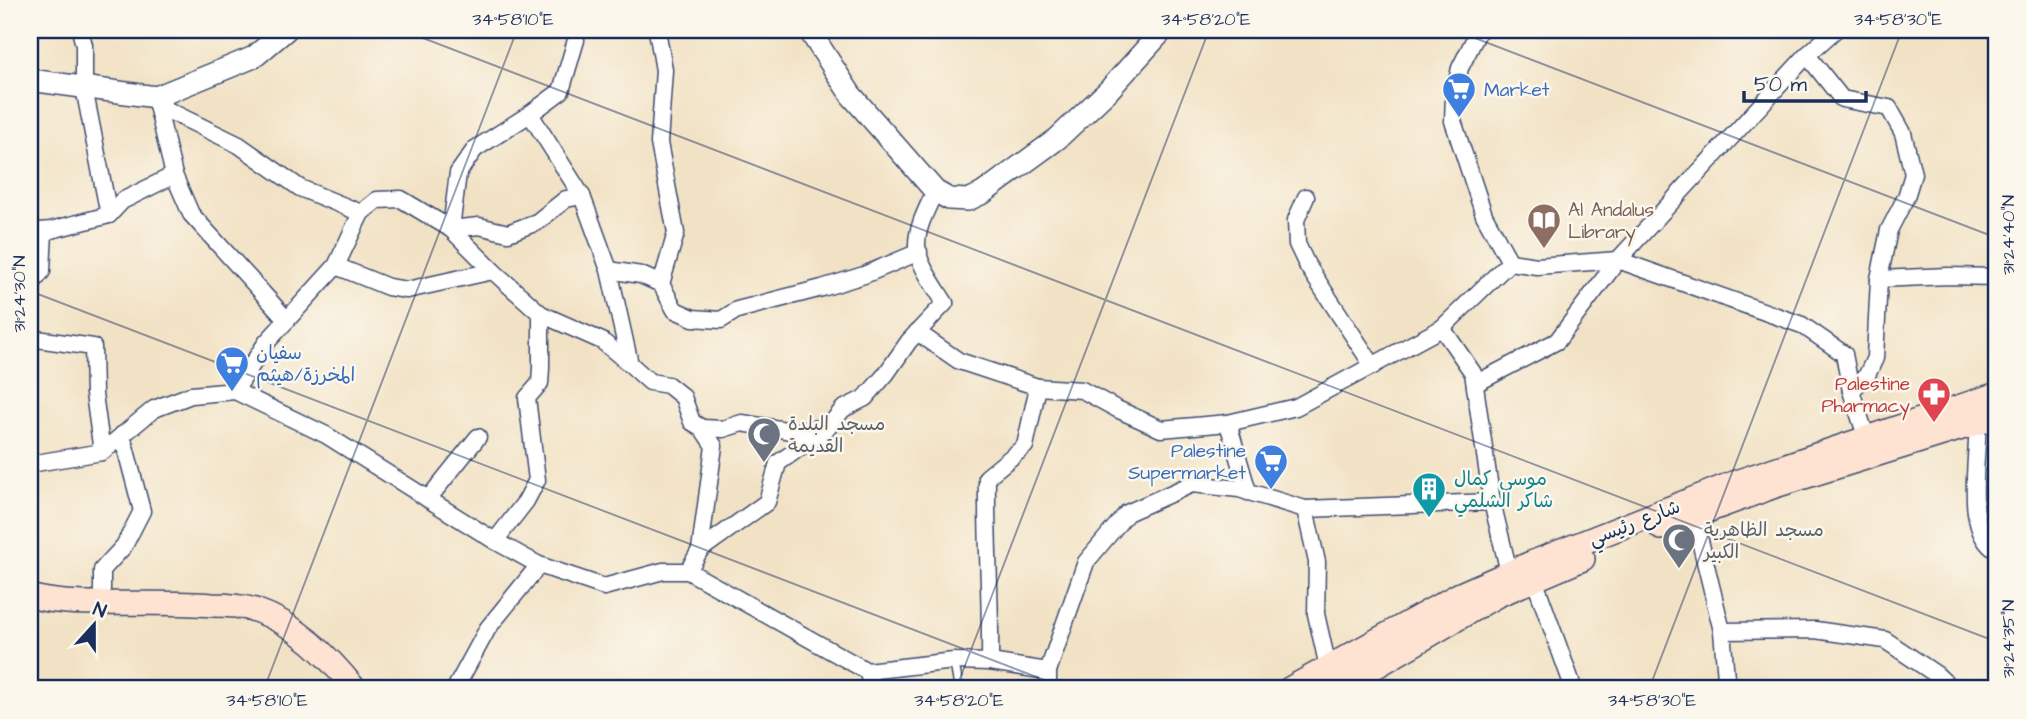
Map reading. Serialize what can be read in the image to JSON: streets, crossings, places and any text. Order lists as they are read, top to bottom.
{
  "streets": {
    "main road": ["شارع رئيسي"]
  },
  "places": {
    "supermarket": ["Market", "سفيان المخرزة/هيثم", "Palestine Supermarket"],
    "library": ["Al Andalus Library"],
    "pharmacy": ["Palestine Pharmacy"],
    "mosque": ["مسجد البلدة القديمة", "مسجد الظاهرية الكبير"],
    "building": ["موسى كمال شاكر الشلمي"]
  },
  "scale_bar": "50 m",
  "north": "top",
  "coordinates": [
    "34°58'10\"E",
    "34°58'20\"E",
    "34°58'30\"E",
    "31°24'40\"N",
    "31°24'30\"N",
    "31°24'35\"N"
  ]
}
